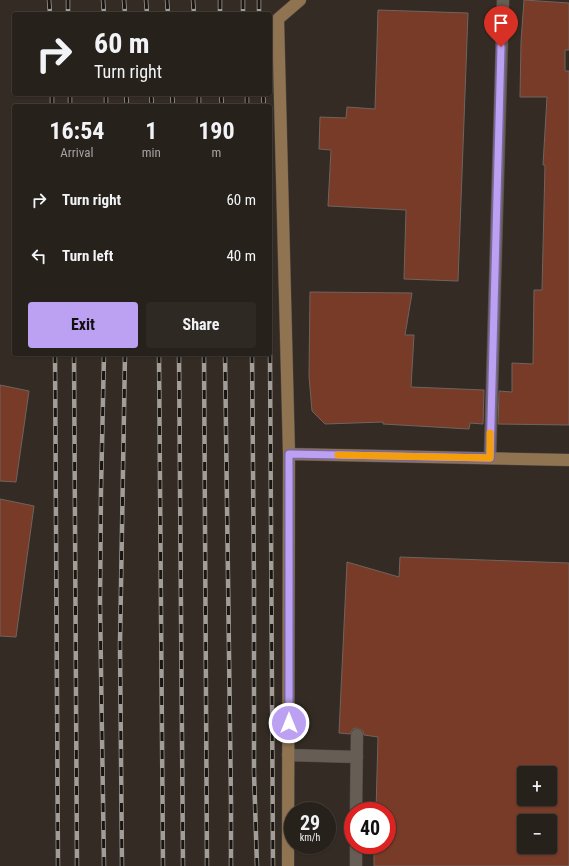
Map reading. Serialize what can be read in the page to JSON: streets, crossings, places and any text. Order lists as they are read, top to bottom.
{
  "page": {
    "turn": ["60 m", "Turn right"],
    "eta": [
      "16:54",
      "Arrival",
      "1",
      "min",
      "190",
      "m"
    ],
    "list": [
      {
        "name": "Turn right",
        "value": "60 m"
      },
      {
        "name": "Turn left",
        "value": "40 m"
      }
    ],
    "buttons": ["Exit", "Share"],
    "map_buttons": ["+", "−"],
    "speed": "29 km/h",
    "limit": "40"
  }
}
